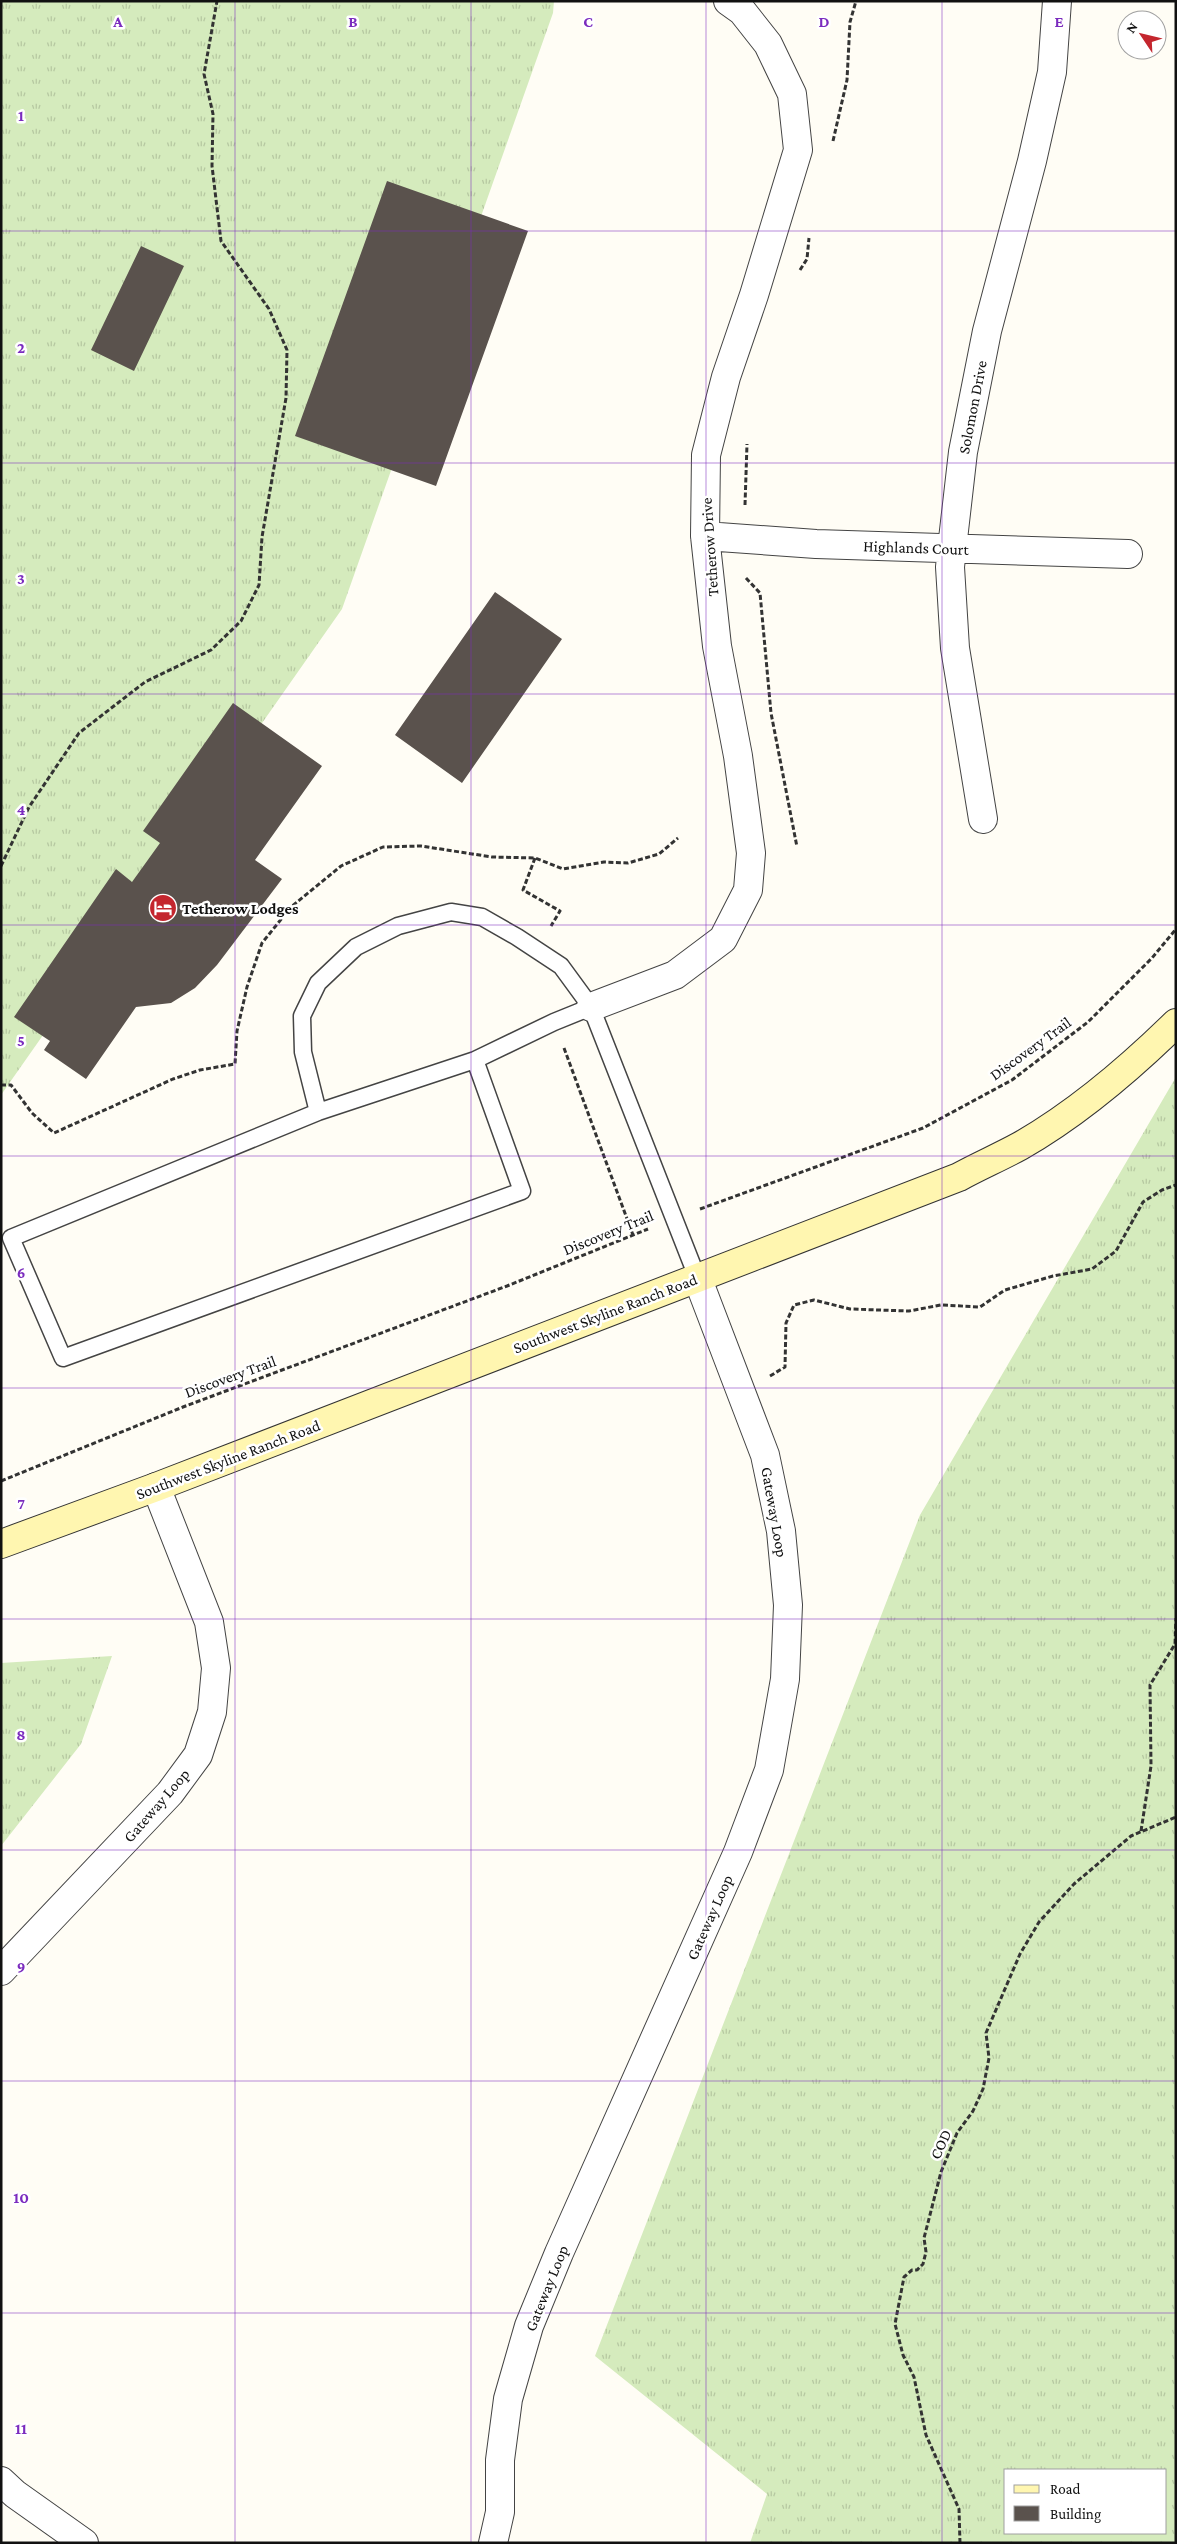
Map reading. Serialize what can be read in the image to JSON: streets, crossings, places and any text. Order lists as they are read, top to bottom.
{
  "streets": {
    "street": [
      "Solomon Drive",
      "Tetherow Drive",
      "Highlands Court",
      "Southwest Skyline Ranch Road",
      "Gateway Loop"
    ],
    "path": ["Discovery Trail", "COD"]
  },
  "crossings": [
    ["Solomon Drive", "Highlands Court"],
    ["Tetherow Drive", "Highlands Court"],
    ["Southwest Skyline Ranch Road", "Gateway Loop"]
  ],
  "places": {
    "hotel": ["Tetherow Lodges"]
  },
  "legend": ["Road", "Building"],
  "north": "top left",
  "grid": {
    "columns": [
      "A",
      "B",
      "C",
      "D",
      "E"
    ],
    "rows": [
      "1",
      "2",
      "3",
      "4",
      "5",
      "6",
      "7",
      "8",
      "9",
      "10",
      "11"
    ]
  }
}
